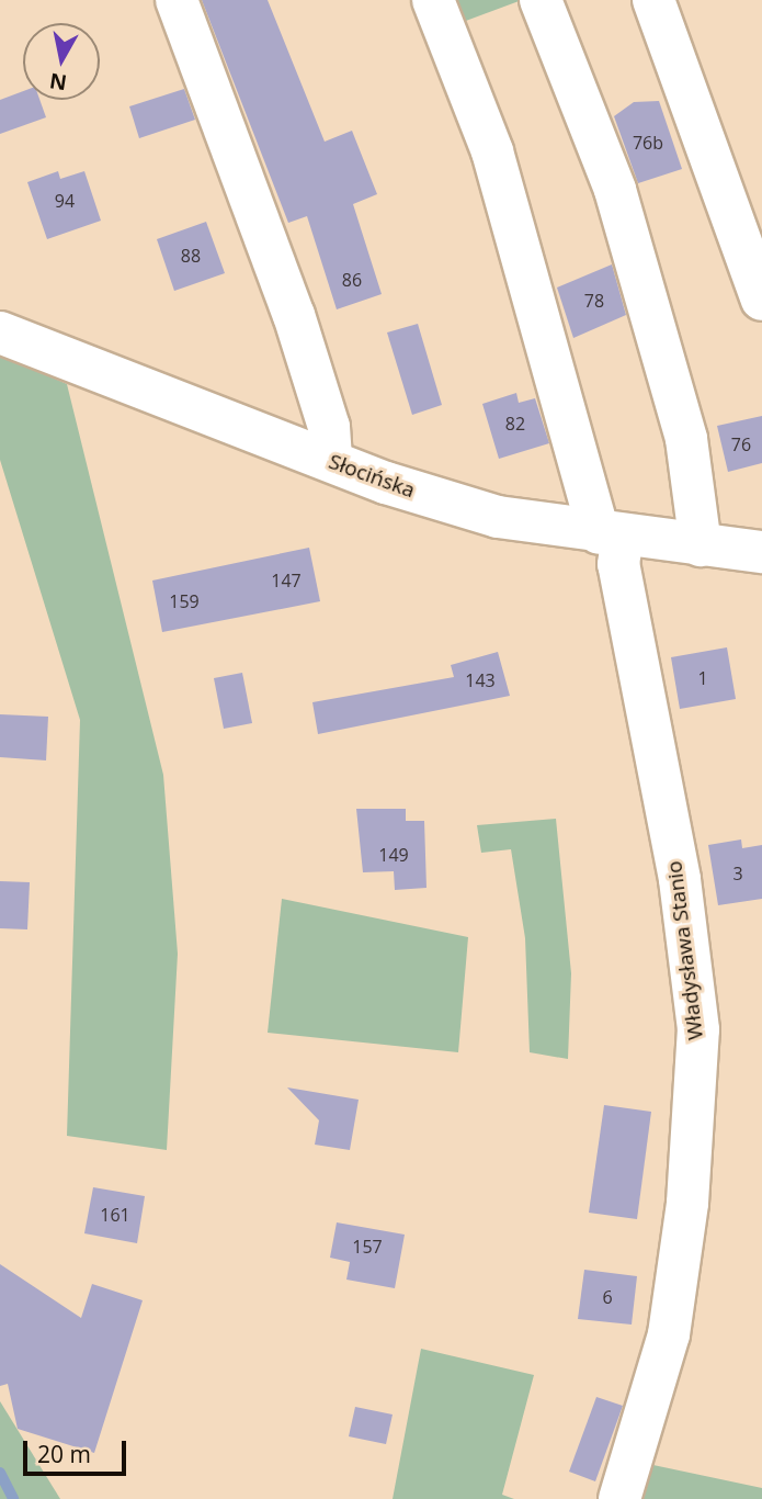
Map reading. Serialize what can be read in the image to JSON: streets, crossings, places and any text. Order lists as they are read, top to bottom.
{
  "streets": {
    "street": ["Słocińska", "Władysława Stanio"]
  },
  "crossings": [
    ["Słocińska", "Władysława Stanio"]
  ],
  "house_numbers": [
    "76b",
    "94",
    "88",
    "86",
    "78",
    "82",
    "76",
    "147",
    "159",
    "1",
    "143",
    "149",
    "3",
    "161",
    "157",
    "6"
  ],
  "scale_bar": "20 m",
  "north": "bottom"
}
